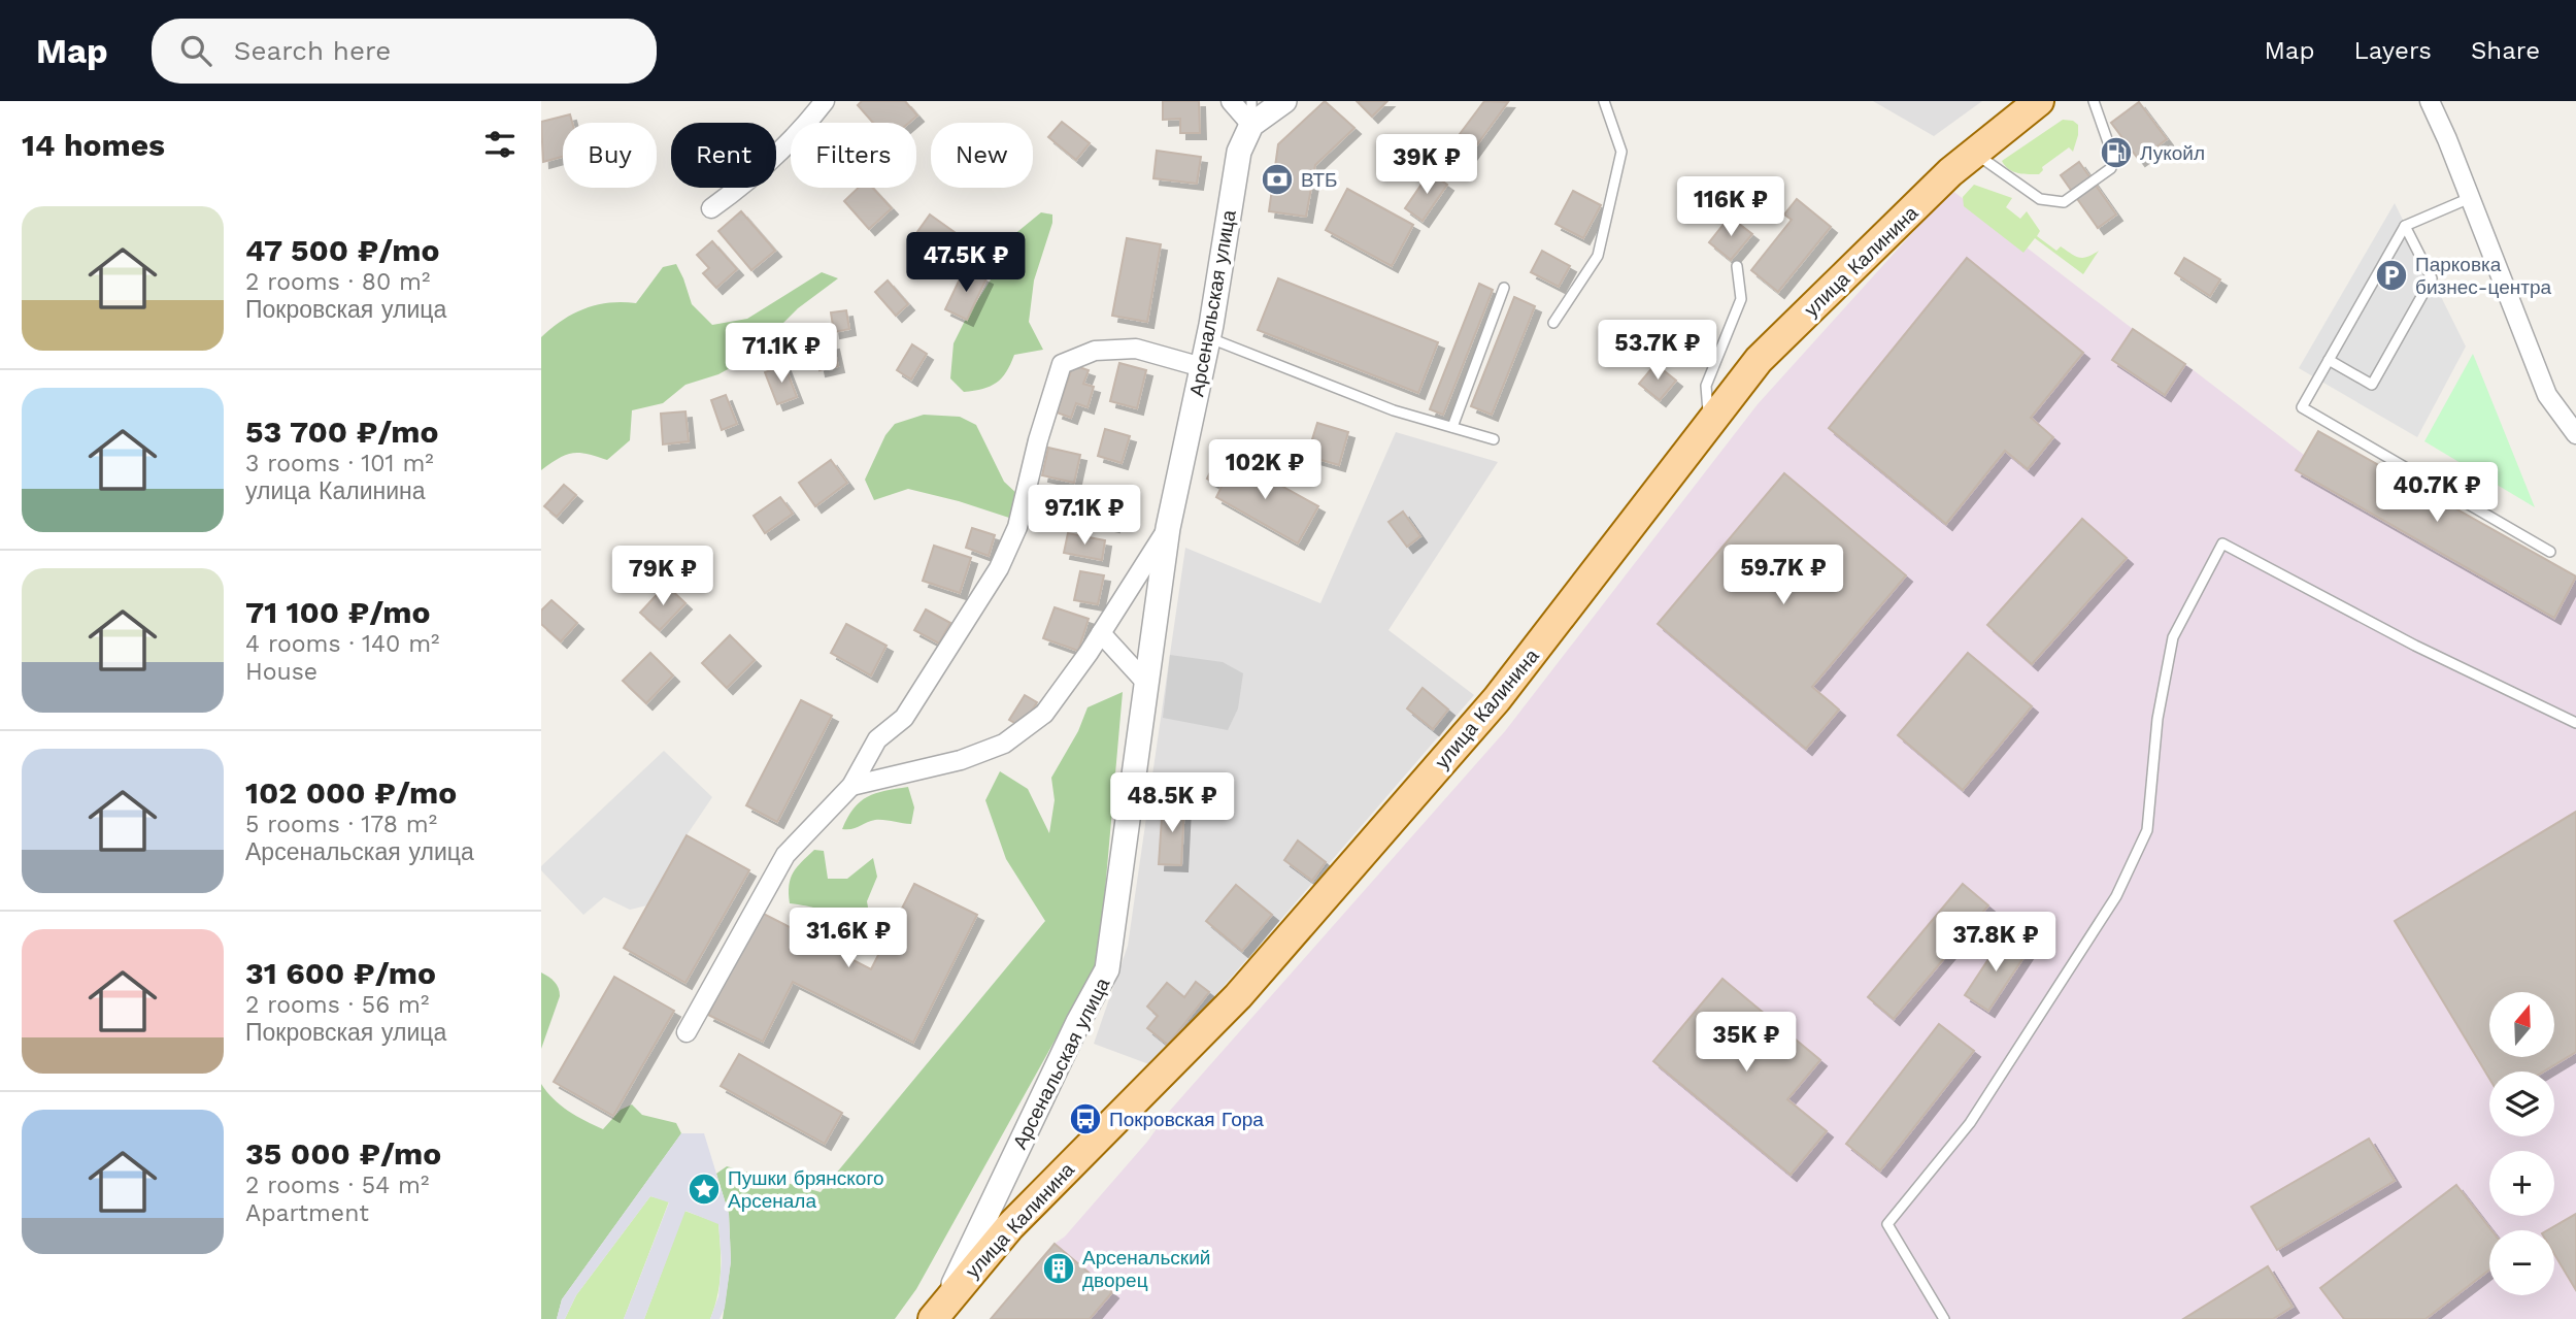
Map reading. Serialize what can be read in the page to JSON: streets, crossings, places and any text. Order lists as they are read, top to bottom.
{
  "streets": {
    "main road": ["улица Калинина"],
    "street": ["Арсенальская улица"]
  },
  "crossings": [
    ["улица Калинина", "Арсенальская улица"]
  ],
  "places": {
    "fuel station": ["Лукойл"],
    "bank": ["ВТБ"],
    "parking": ["Парковка бизнес-центра"],
    "bus stop": ["Покровская Гора"],
    "place": ["Пушки брянского Арсенала"],
    "building": ["Арсенальский дворец"]
  },
  "north": "top",
  "page": {
    "header": "Map",
    "search": "Search here",
    "nav": ["Map", "Layers", "Share"],
    "heading": "14 homes",
    "chip": [
      "Buy",
      "Rent",
      "Filters",
      "New"
    ],
    "price": [
      "39K ₽",
      "116K ₽",
      "47.5K ₽",
      "53.7K ₽",
      "71.1K ₽",
      "102K ₽",
      "40.7K ₽",
      "97.1K ₽",
      "59.7K ₽",
      "79K ₽",
      "48.5K ₽",
      "31.6K ₽",
      "37.8K ₽",
      "35K ₽"
    ],
    "list": [
      {
        "name": "47 500 ₽/mo",
        "note": "2 rooms · 80 m² · Покровская улица"
      },
      {
        "name": "53 700 ₽/mo",
        "note": "3 rooms · 101 m² · улица Калинина"
      },
      {
        "name": "71 100 ₽/mo",
        "note": "4 rooms · 140 m² · House"
      },
      {
        "name": "102 000 ₽/mo",
        "note": "5 rooms · 178 m² · Арсенальская улица"
      },
      {
        "name": "31 600 ₽/mo",
        "note": "2 rooms · 56 m² · Покровская улица"
      },
      {
        "name": "35 000 ₽/mo",
        "note": "2 rooms · 54 m² · Apartment"
      }
    ],
    "map_buttons": ["+", "−"]
  }
}
